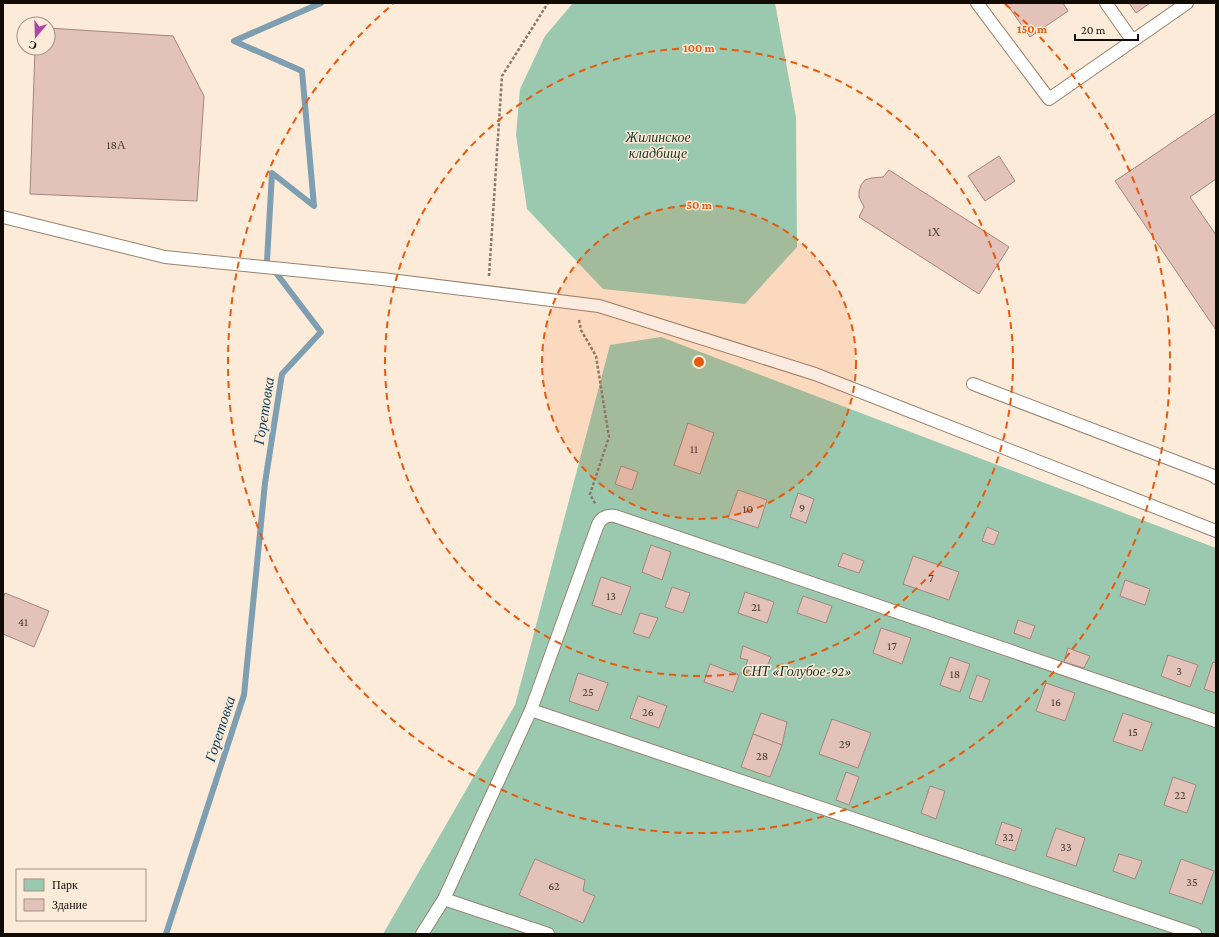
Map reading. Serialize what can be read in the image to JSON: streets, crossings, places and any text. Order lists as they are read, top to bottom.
{
  "water": ["Горетовка"],
  "parks": ["Жилинское кладбище", "СНТ «Голубое-92»"],
  "house_numbers": [
    "18А",
    "1Х",
    "11",
    "9",
    "10",
    "7",
    "13",
    "21",
    "41",
    "17",
    "3",
    "18",
    "25",
    "16",
    "26",
    "15",
    "29",
    "28",
    "22",
    "32",
    "33",
    "35",
    "62"
  ],
  "legend": ["Парк", "Здание"],
  "scale_bar": "20 m",
  "north": "bottom",
  "rings": ["150 m", "100 m", "50 m"]
}
